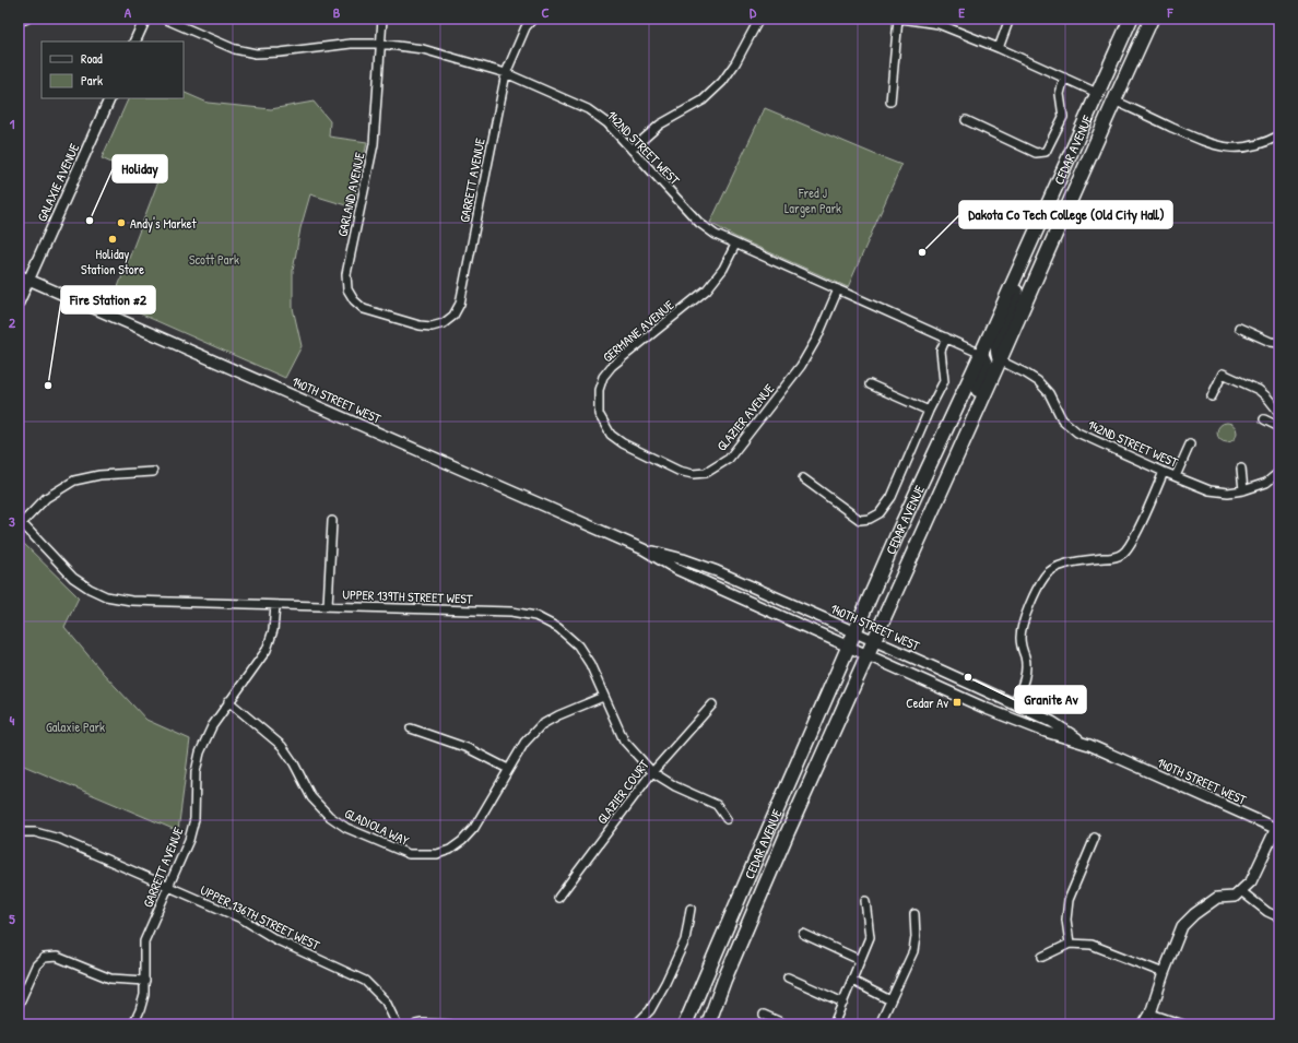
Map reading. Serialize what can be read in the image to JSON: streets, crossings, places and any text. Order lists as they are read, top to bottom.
{
  "streets": {
    "highway": ["CEDAR AVENUE"],
    "street": [
      "142ND STREET WEST",
      "GARRETT AVENUE",
      "GALAXIE AVENUE",
      "GARLAND AVENUE",
      "GERMANE AVENUE",
      "140TH STREET WEST",
      "GLAZIER AVENUE",
      "UPPER 139TH STREET WEST",
      "GLAZIER COURT",
      "GLADIOLA WAY",
      "UPPER 136TH STREET WEST"
    ]
  },
  "crossings": [
    ["142ND STREET WEST", "CEDAR AVENUE"],
    ["142ND STREET WEST", "GARRETT AVENUE"],
    ["142ND STREET WEST", "GARLAND AVENUE"],
    ["142ND STREET WEST", "GERMANE AVENUE"],
    ["142ND STREET WEST", "GLAZIER AVENUE"],
    ["CEDAR AVENUE", "140TH STREET WEST"],
    ["GARRETT AVENUE", "GARLAND AVENUE"],
    ["GARRETT AVENUE", "UPPER 139TH STREET WEST"],
    ["GARRETT AVENUE", "GLADIOLA WAY"],
    ["GARRETT AVENUE", "UPPER 136TH STREET WEST"],
    ["GALAXIE AVENUE", "140TH STREET WEST"],
    ["GERMANE AVENUE", "GLAZIER AVENUE"],
    ["UPPER 139TH STREET WEST", "GLAZIER COURT"],
    ["UPPER 139TH STREET WEST", "GLADIOLA WAY"]
  ],
  "parks": ["Fred J Largen Park", "Scott Park", "Galaxie Park"],
  "places": {
    "other": [
      "Holiday",
      "Andy's Market",
      "Holiday Station Store",
      "Dakota Co Tech College (Old City Hall)",
      "Fire Station #2",
      "Granite Av"
    ],
    "transit": ["Cedar Av"]
  },
  "legend": ["Road", "Park"],
  "grid": {
    "columns": [
      "A",
      "B",
      "C",
      "D",
      "E",
      "F"
    ],
    "rows": [
      "1",
      "2",
      "3",
      "4",
      "5"
    ]
  }
}
